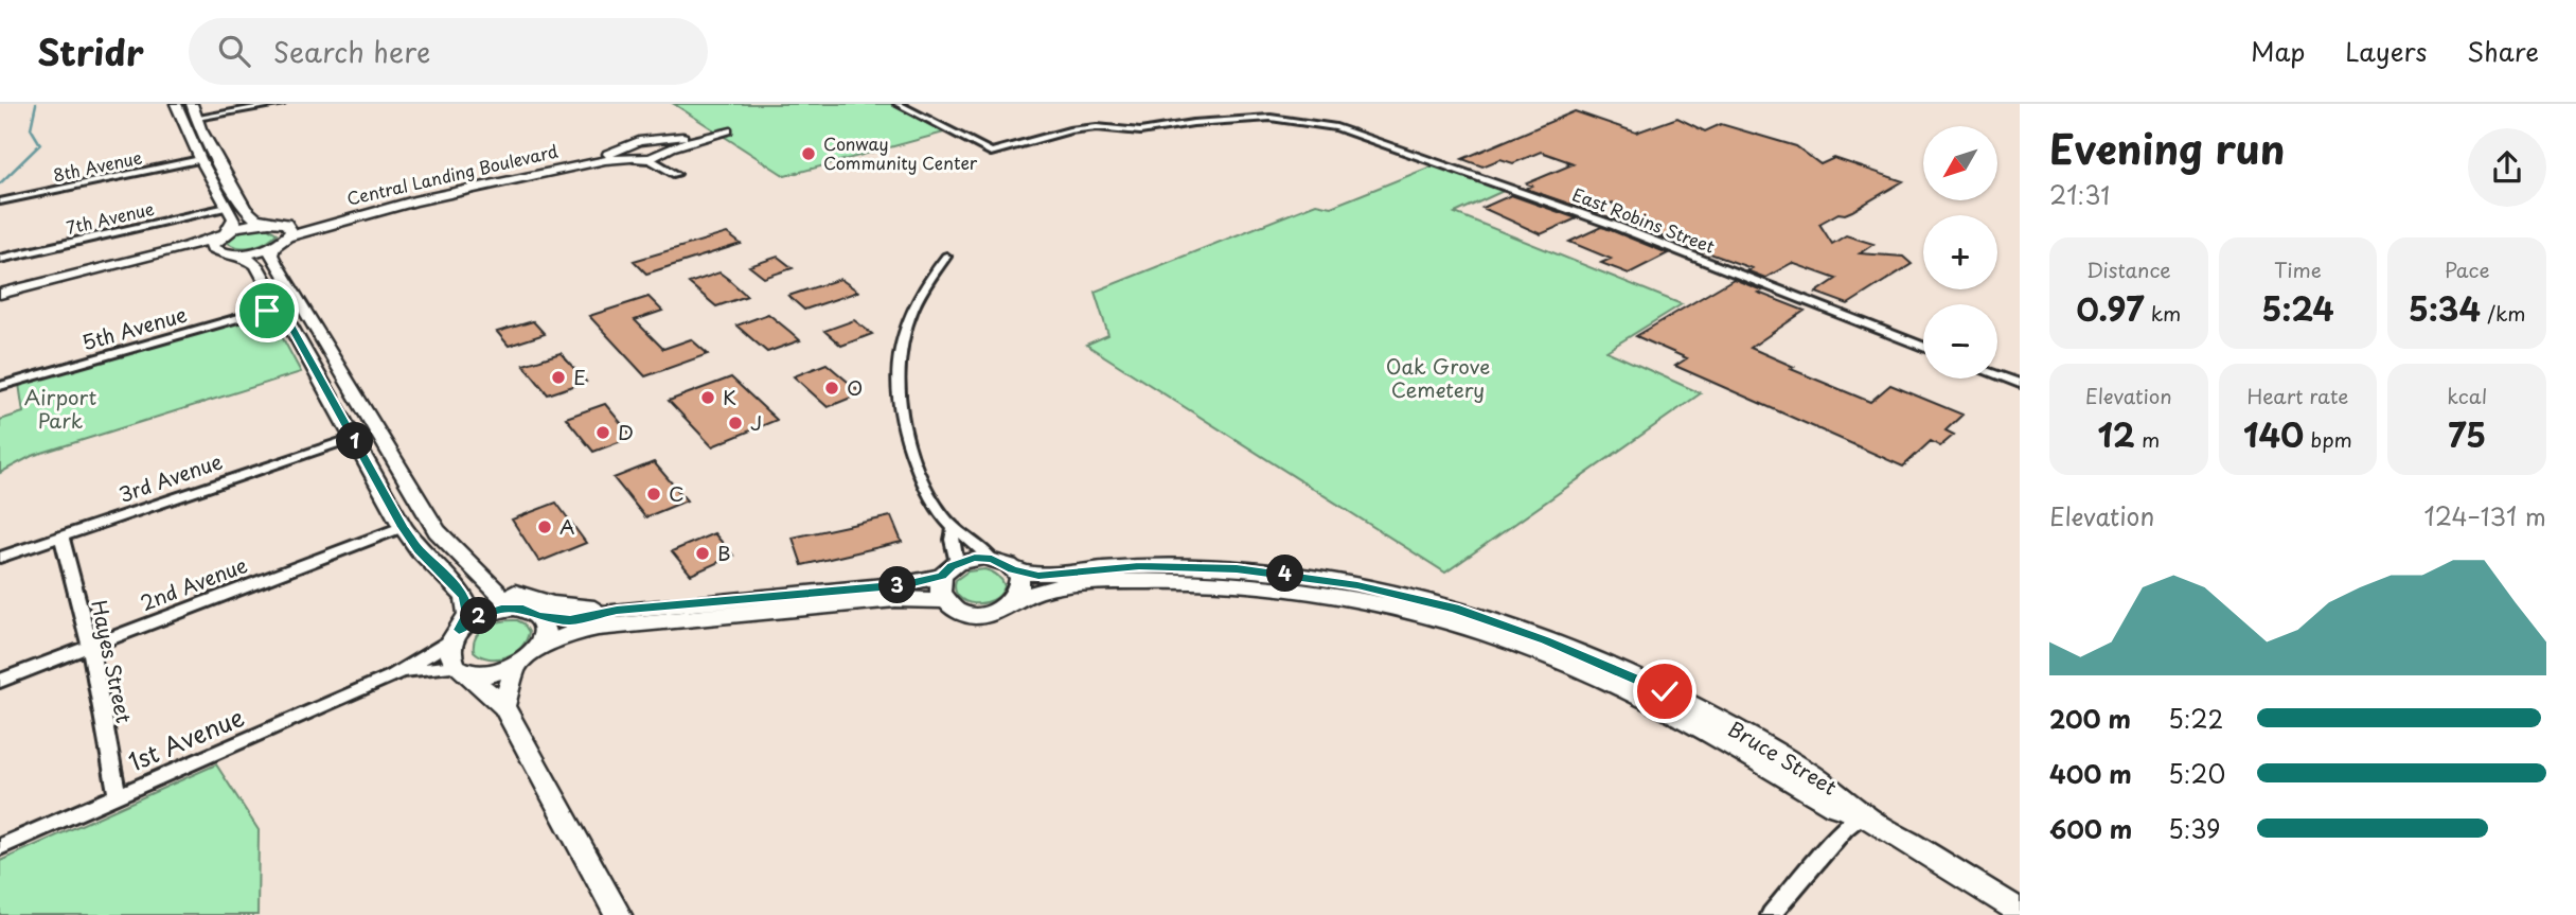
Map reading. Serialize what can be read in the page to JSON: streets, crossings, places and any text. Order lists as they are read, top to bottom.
{
  "streets": {
    "street": [
      "8th Avenue",
      "Central Landing Boulevard",
      "7th Avenue",
      "East Robins Street",
      "5th Avenue",
      "3rd Avenue",
      "2nd Avenue",
      "Hayes Street",
      "1st Avenue",
      "Bruce Street"
    ]
  },
  "crossings": [
    ["3rd Avenue", "Hayes Street"],
    ["2nd Avenue", "Hayes Street"],
    ["Hayes Street", "1st Avenue"]
  ],
  "parks": ["Oak Grove Cemetery", "Airport Park"],
  "places": [
    "Conway Community Center",
    "E",
    "O",
    "K",
    "J",
    "D",
    "C",
    "A",
    "B"
  ],
  "north": "bottom left",
  "page": {
    "header": "Stridr",
    "search": "Search here",
    "nav": ["Map", "Layers", "Share"],
    "heading": ["Evening run", "21:31"],
    "map_buttons": ["+", "−"],
    "stats": [
      ["Distance", "0.97 km"],
      ["Time", "5:24"],
      ["Pace", "5:34 /km"],
      ["Elevation", "12 m"],
      ["Heart rate", "140 bpm"],
      ["kcal", "75"]
    ],
    "pins": [
      "1",
      "4",
      "3",
      "2"
    ],
    "chart": ["Elevation", "124–131 m"],
    "list": [
      {
        "name": "200 m",
        "note": "5:22"
      },
      {
        "name": "400 m",
        "note": "5:20"
      },
      {
        "name": "600 m",
        "note": "5:39"
      }
    ]
  }
}
